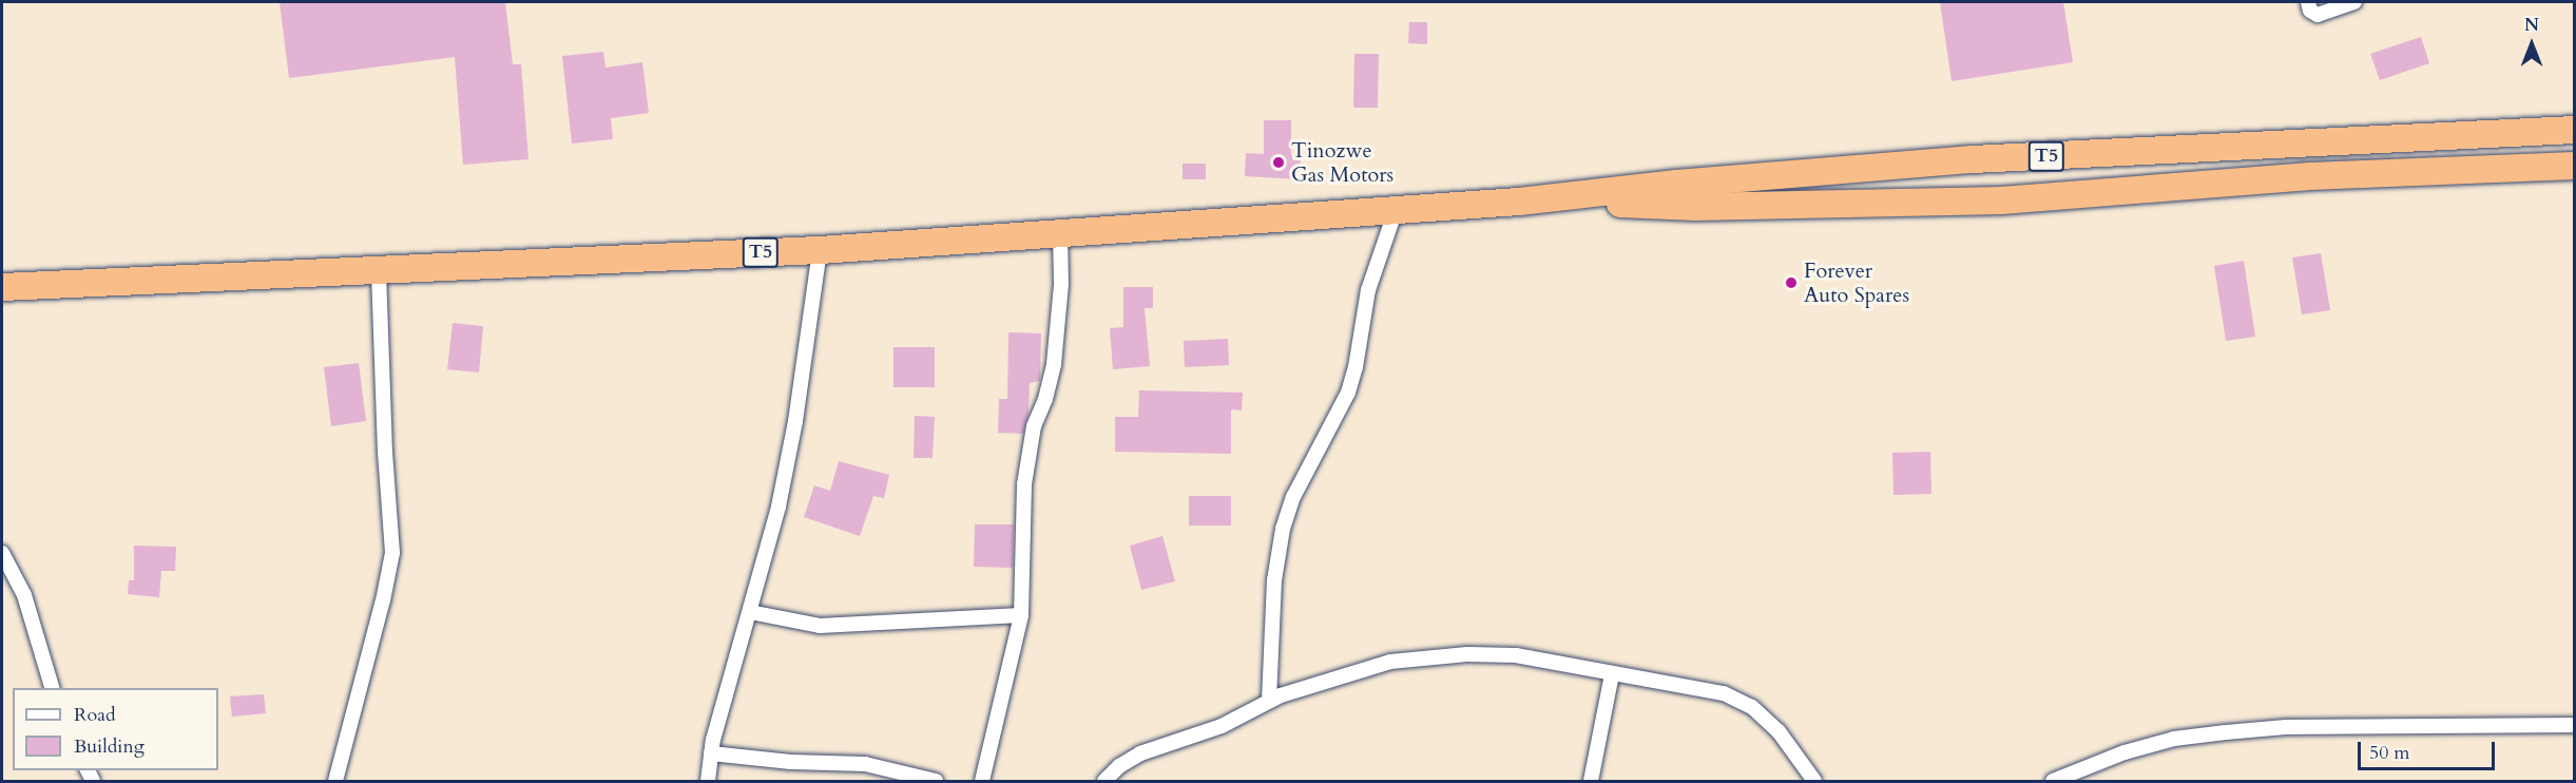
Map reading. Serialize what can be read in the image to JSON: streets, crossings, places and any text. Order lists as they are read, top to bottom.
{
  "streets": {
    "highway": ["T5"]
  },
  "places": ["Tinozwe Gas Motors", "Forever Auto Spares"],
  "legend": ["Road", "Building"],
  "scale_bar": "50 m",
  "north": "top"
}
